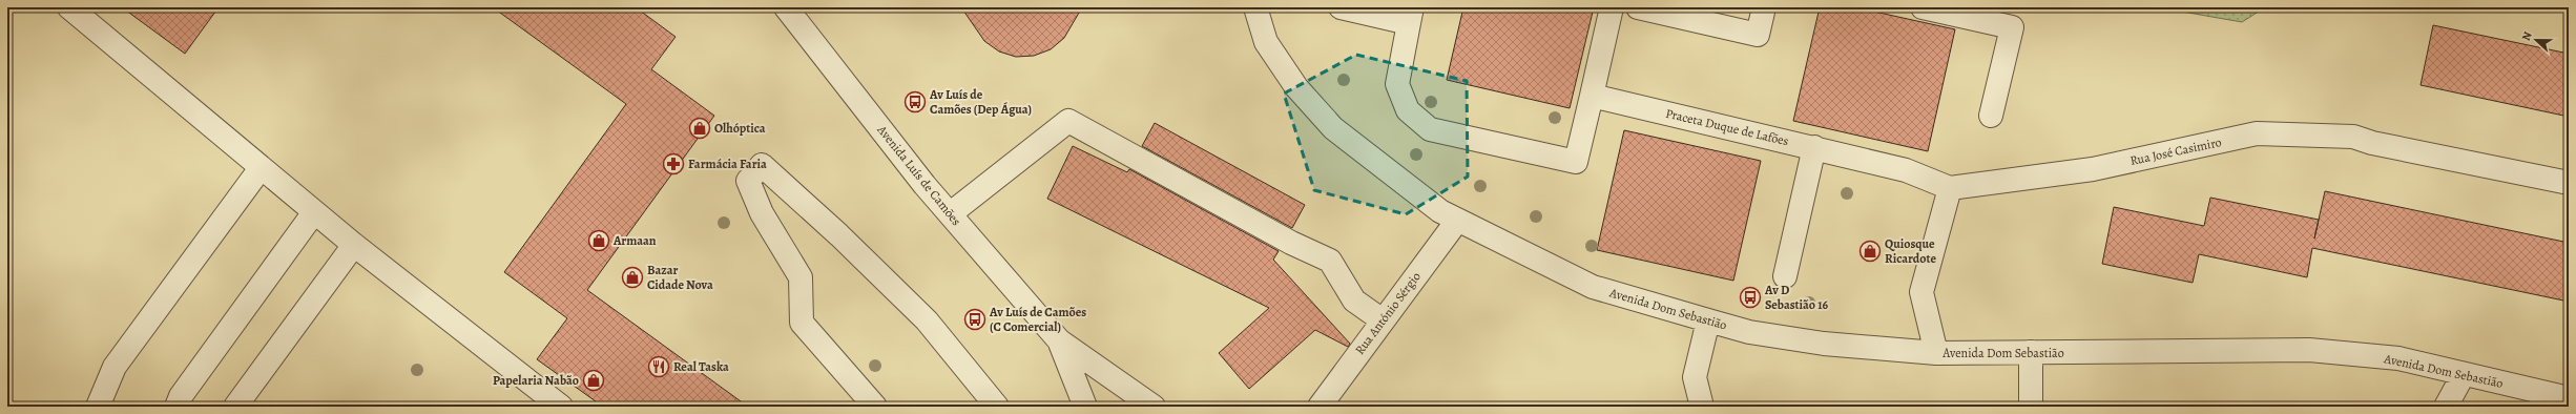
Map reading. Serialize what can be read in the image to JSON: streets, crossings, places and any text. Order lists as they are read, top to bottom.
{
  "streets": {
    "street": [
      "Praceta Duque de Lafões",
      "Rua José Casimiro",
      "Avenida Luís de Camões",
      "Avenida Dom Sebastião",
      "Rua António Sérgio"
    ]
  },
  "crossings": [
    ["Praceta Duque de Lafões", "Rua José Casimiro"],
    ["Avenida Dom Sebastião", "Rua António Sérgio"]
  ],
  "places": {
    "bus stop": ["Av Luís de Camões (Dep Água)", "Av D Sebastião 16", "Av Luís de Camões (C Comercial)"],
    "shop": [
      "Olhóptica",
      "Armaan",
      "Quiosque Ricardote",
      "Bazar Cidade Nova",
      "Papelaria Nabão"
    ],
    "pharmacy": ["Farmácia Faria"],
    "restaurant": ["Real Taska"]
  },
  "north": "left"
}
